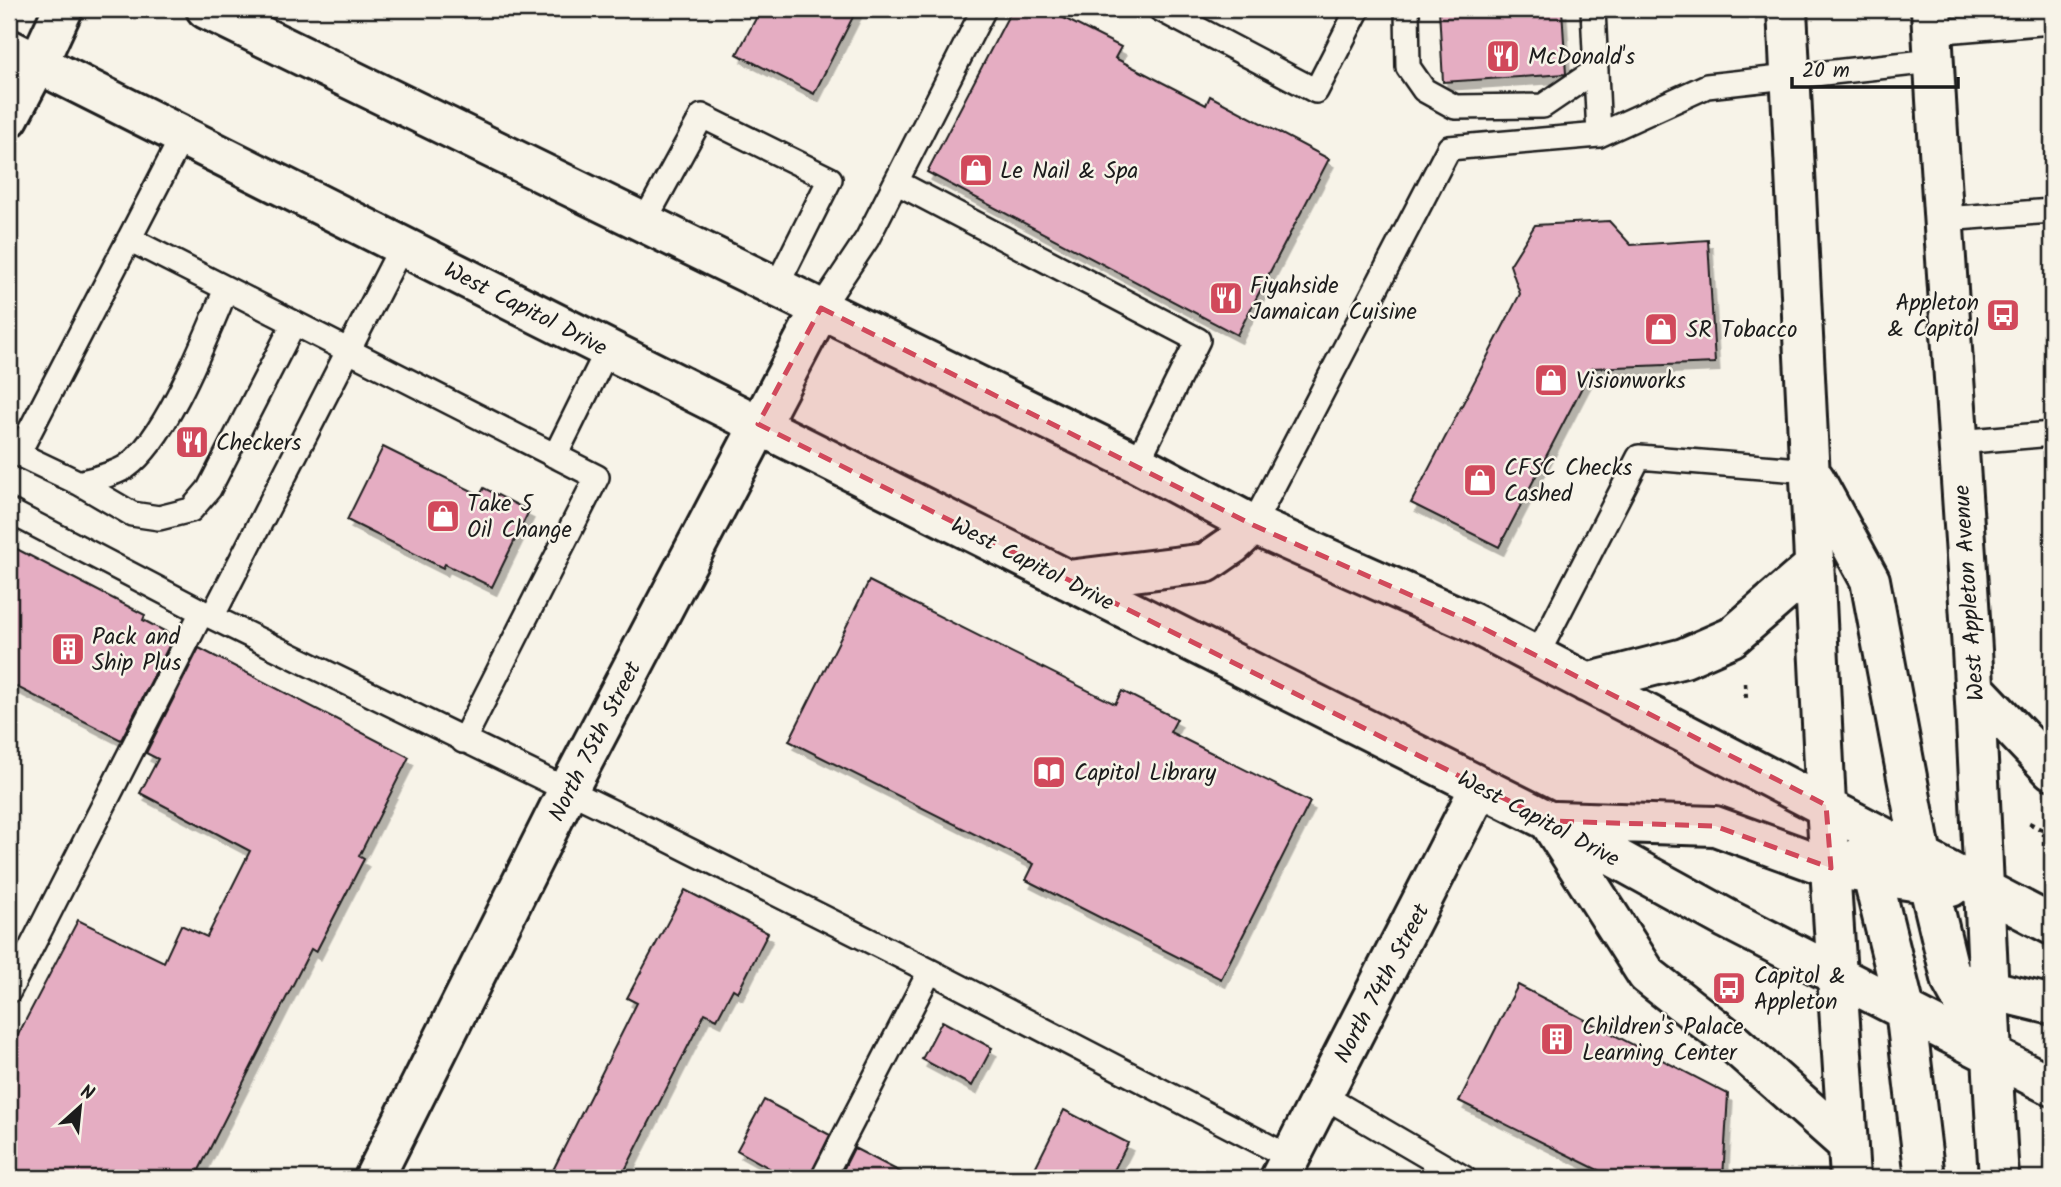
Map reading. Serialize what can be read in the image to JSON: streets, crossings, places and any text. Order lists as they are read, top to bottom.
{
  "streets": {
    "main road": [
      "West Capitol Drive",
      "West Appleton Avenue",
      "North 75th Street",
      "North 74th Street"
    ]
  },
  "crossings": [
    ["West Capitol Drive", "North 75th Street"],
    ["West Capitol Drive", "North 74th Street"]
  ],
  "places": {
    "restaurant": ["McDonald's", "Fiyahside Jamaican Cuisine", "Checkers"],
    "shop": [
      "Le Nail & Spa",
      "SR Tobacco",
      "Visionworks",
      "CFSC Checks Cashed",
      "Take 5 Oil Change"
    ],
    "bus stop": ["Appleton & Capitol", "Capitol & Appleton"],
    "building": ["Pack and Ship Plus", "Children's Palace Learning Center"],
    "library": ["Capitol Library"]
  },
  "scale_bar": "20 m",
  "north": "top right"
}
